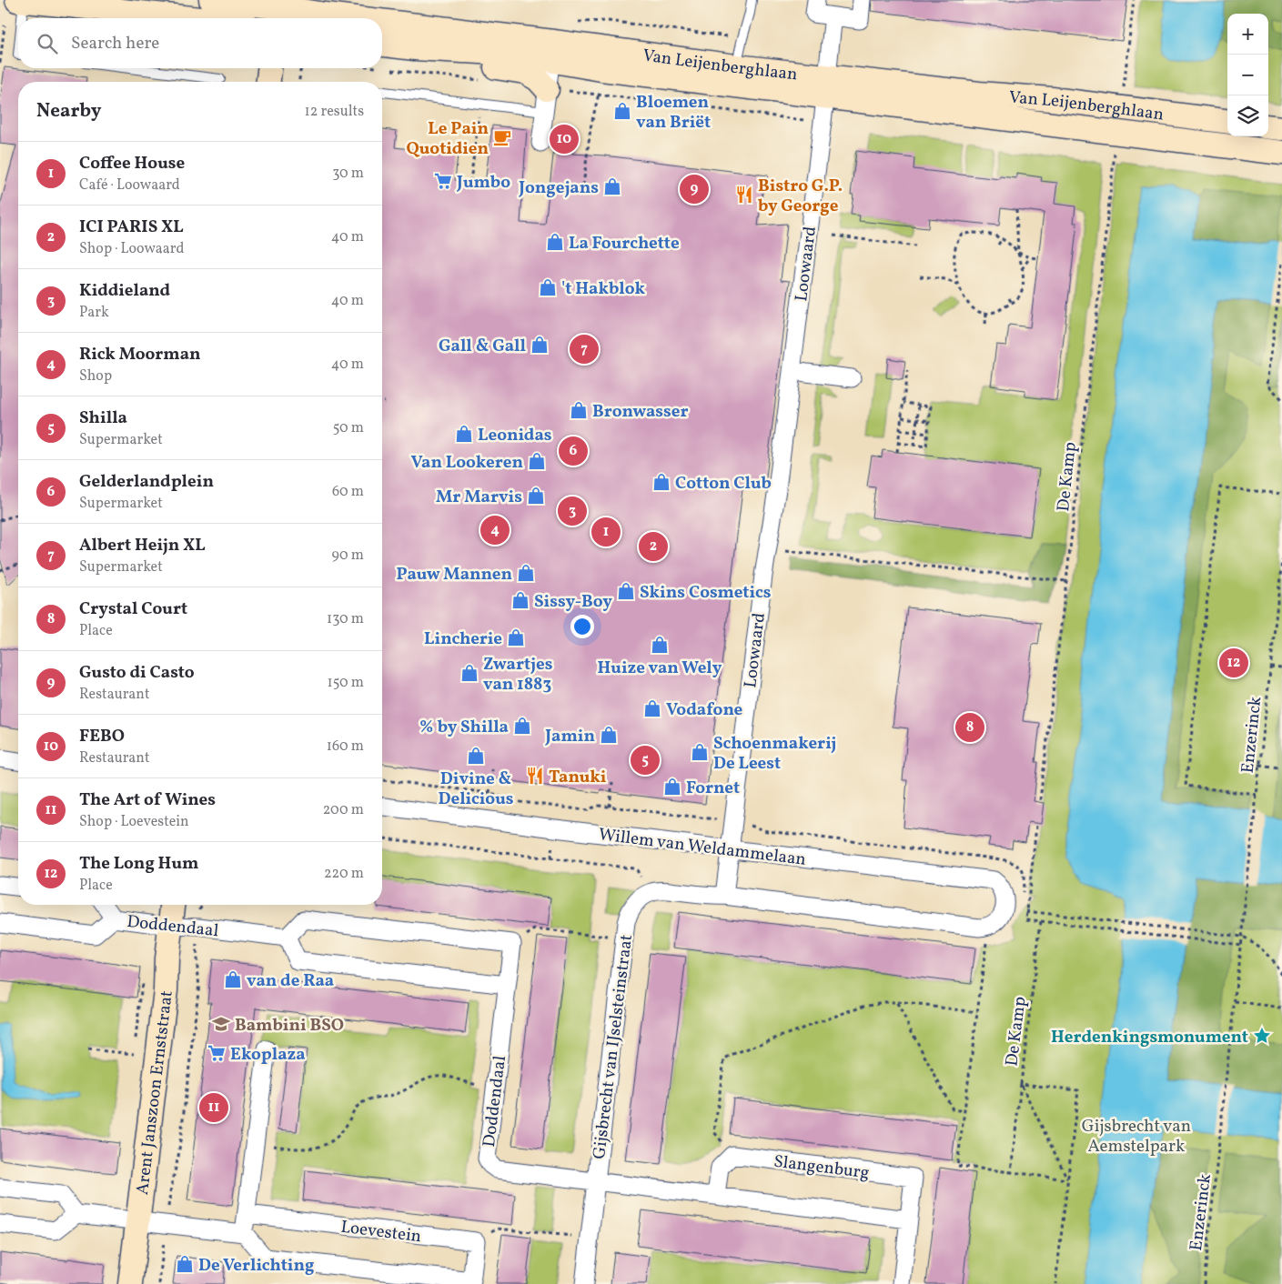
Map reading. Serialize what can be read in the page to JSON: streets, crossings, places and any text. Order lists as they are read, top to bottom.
{
  "streets": {
    "street": [
      "Van Leijenberghlaan",
      "Loowaard",
      "Willem van Weldammelaan",
      "Doddendaal",
      "Gijsbrecht van IJselsteinstraat",
      "Arent Janszoon Ernststraat",
      "Slangenburg",
      "Loevestein"
    ],
    "path": ["De Kamp", "Enzerinck"]
  },
  "crossings": [
    ["Van Leijenberghlaan", "Loowaard"],
    ["Loowaard", "Willem van Weldammelaan"],
    ["Doddendaal", "Gijsbrecht van IJselsteinstraat"],
    ["Doddendaal", "Arent Janszoon Ernststraat"]
  ],
  "parks": ["Gijsbrecht van Aemstelpark"],
  "places": {
    "shop": [
      "Bloemen van Briët",
      "Jongejans",
      "La Fourchette",
      "'t Hakblok",
      "Gall & Gall",
      "Bronwasser",
      "Leonidas",
      "Van Lookeren",
      "Cotton Club",
      "Mr Marvis",
      "Pauw Mannen",
      "Skins Cosmetics",
      "Sissy-Boy",
      "Lincherie",
      "Huize van Wely",
      "Zwartjes van 1883",
      "Vodafone",
      "% by Shilla",
      "Jamin",
      "Schoenmakerij De Leest",
      "Divine & Delicious",
      "Fornet",
      "van de Raa",
      "De Verlichting"
    ],
    "cafe": ["Le Pain Quotidien"],
    "supermarket": ["Jumbo", "Ekoplaza"],
    "restaurant": ["Bistro G.P. by George", "Tanuki"],
    "school or university": ["Bambini BSO"],
    "place": ["Herdenkingsmonument"]
  },
  "page": {
    "map_buttons": ["+", "−"],
    "search": "Search here",
    "heading": ["Nearby", "12 results"],
    "pins": [
      "10",
      "9",
      "7",
      "6",
      "3",
      "4",
      "1",
      "2",
      "12",
      "8",
      "5",
      "11"
    ],
    "list": [
      {
        "mark": "1",
        "name": "Coffee House",
        "note": "Café · Loowaard",
        "value": "30 m"
      },
      {
        "mark": "2",
        "name": "ICI PARIS XL",
        "note": "Shop · Loowaard",
        "value": "40 m"
      },
      {
        "mark": "3",
        "name": "Kiddieland",
        "note": "Park",
        "value": "40 m"
      },
      {
        "mark": "4",
        "name": "Rick Moorman",
        "note": "Shop",
        "value": "40 m"
      },
      {
        "mark": "5",
        "name": "Shilla",
        "note": "Supermarket",
        "value": "50 m"
      },
      {
        "mark": "6",
        "name": "Gelderlandplein",
        "note": "Supermarket",
        "value": "60 m"
      },
      {
        "mark": "7",
        "name": "Albert Heijn XL",
        "note": "Supermarket",
        "value": "90 m"
      },
      {
        "mark": "8",
        "name": "Crystal Court",
        "note": "Place",
        "value": "130 m"
      },
      {
        "mark": "9",
        "name": "Gusto di Casto",
        "note": "Restaurant",
        "value": "150 m"
      },
      {
        "mark": "10",
        "name": "FEBO",
        "note": "Restaurant",
        "value": "160 m"
      },
      {
        "mark": "11",
        "name": "The Art of Wines",
        "note": "Shop · Loevestein",
        "value": "200 m"
      },
      {
        "mark": "12",
        "name": "The Long Hum",
        "note": "Place",
        "value": "220 m"
      }
    ]
  }
}
